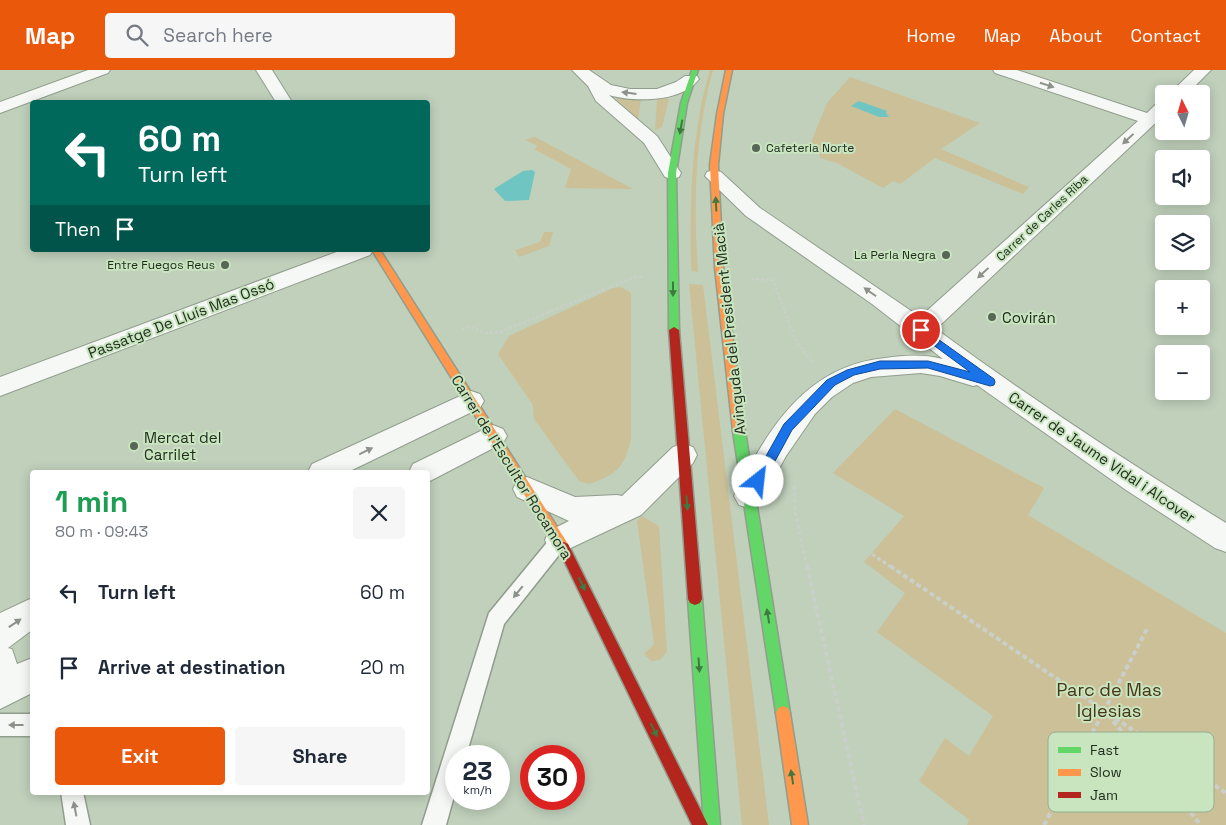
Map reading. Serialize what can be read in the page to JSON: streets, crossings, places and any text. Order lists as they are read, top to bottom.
{
  "streets": {
    "main road": ["Avinguda del President Macià", "Carrer de l'Escultor Rocamora"],
    "street": ["Carrer de Carles Riba", "Passatge De Lluís Mas Ossó", "Carrer de Jaume Vidal i Alcover"]
  },
  "crossings": [
    ["Carrer de Carles Riba", "Carrer de Jaume Vidal i Alcover"],
    ["Avinguda del President Macià", "Carrer de Jaume Vidal i Alcover"]
  ],
  "one_way": ["Carrer de Carles Riba", "Carrer de Jaume Vidal i Alcover"],
  "parks": ["Parc de Mas Iglesias"],
  "places": [
    "Cafeteria Norte",
    "La Perla Negra",
    "Entre Fuegos Reus",
    "Covirán",
    "Mercat del Carrilet"
  ],
  "legend": ["Fast", "Slow", "Jam"],
  "north": "top",
  "page": {
    "header": "Map",
    "search": "Search here",
    "nav": [
      "Home",
      "Map",
      "About",
      "Contact"
    ],
    "map_buttons": ["+", "−"],
    "turn": ["60 m", "Turn left"],
    "then": "Then",
    "heading": ["1 min", "80 m · 09:43"],
    "list": [
      {
        "name": "Turn left",
        "value": "60 m"
      },
      {
        "name": "Arrive at destination",
        "value": "20 m"
      }
    ],
    "buttons": ["Exit", "Share"],
    "speed": "23 km/h",
    "limit": "30"
  }
}
